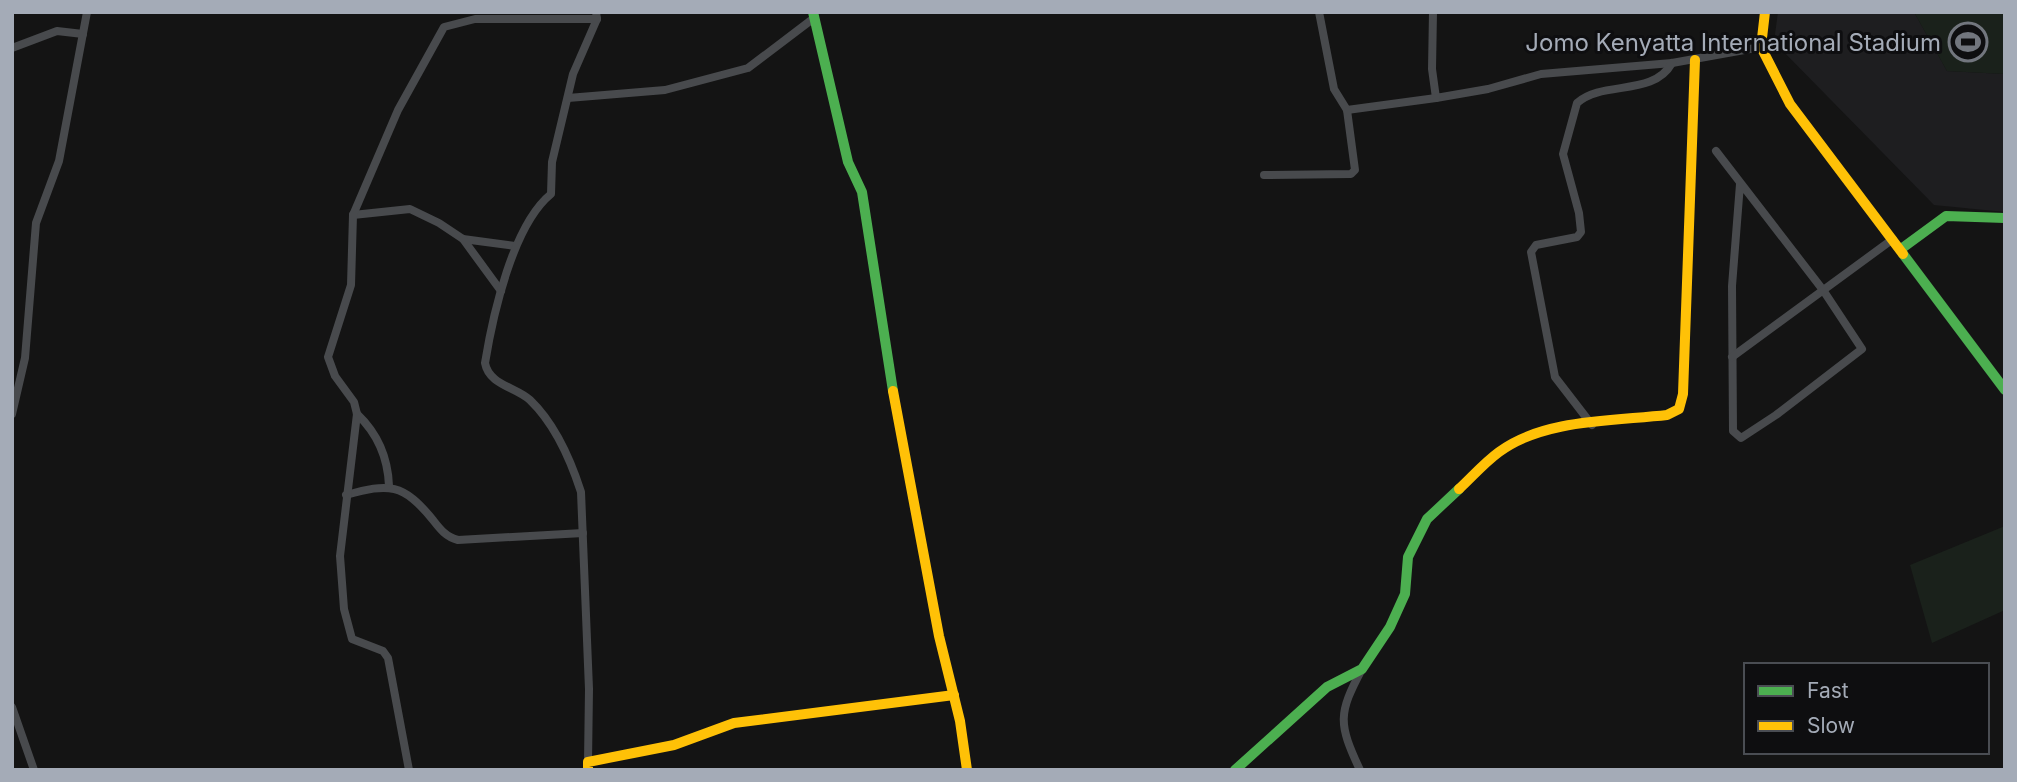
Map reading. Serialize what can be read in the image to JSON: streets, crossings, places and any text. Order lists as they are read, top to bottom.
{
  "places": {
    "sports": ["Jomo Kenyatta International Stadium"]
  },
  "legend": ["Fast", "Slow"]
}
